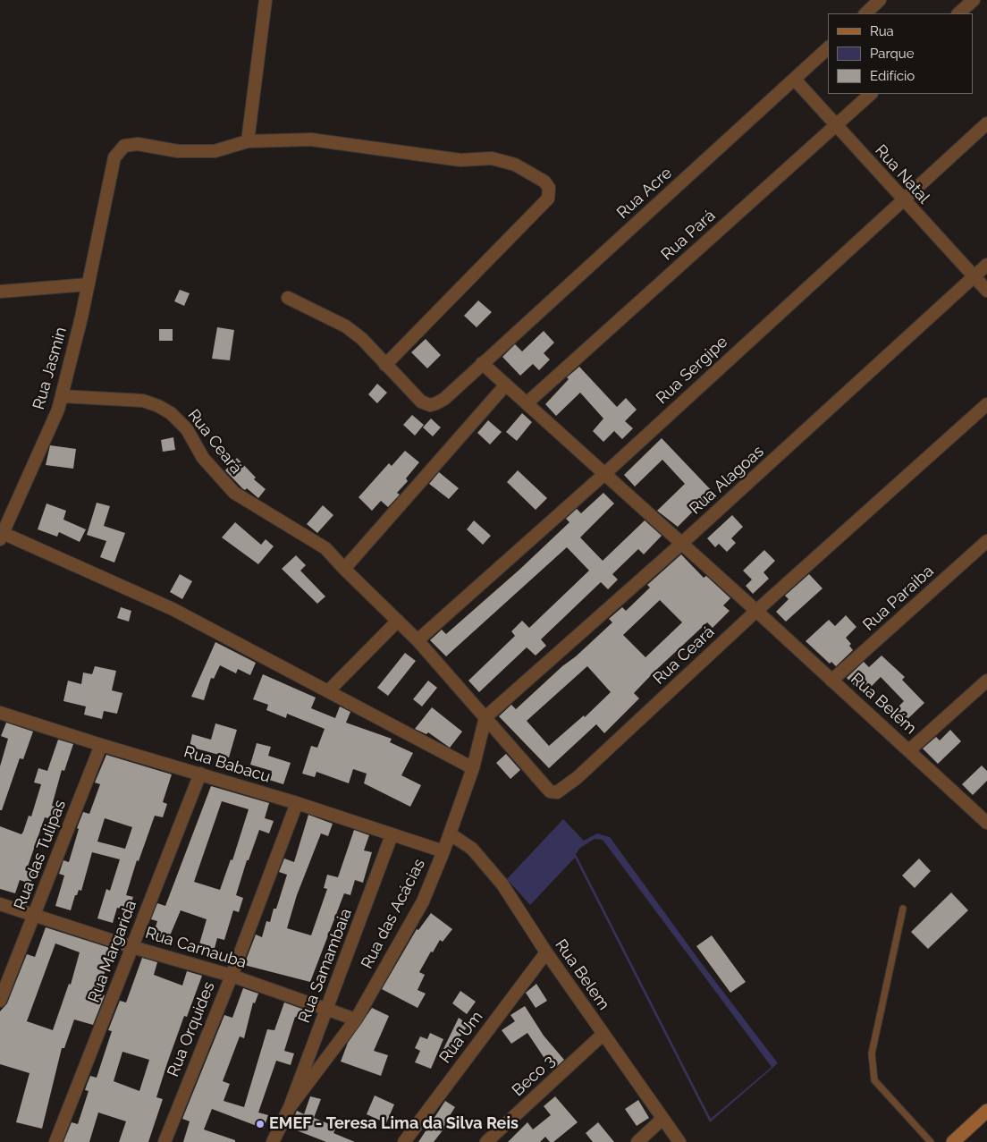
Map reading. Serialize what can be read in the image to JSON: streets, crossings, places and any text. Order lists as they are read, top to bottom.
{
  "streets": {
    "street": [
      "Rua Natal",
      "Rua Acre",
      "Rua Pará",
      "Rua Jasmin",
      "Rua Sergipe",
      "Rua Ceará",
      "Rua Alagoas",
      "Rua Paraiba",
      "Rua Belém",
      "Rua Babacu",
      "Rua das Tulipas",
      "Rua das Acácias",
      "Rua Carnauba",
      "Rua Margarida",
      "Rua Samambaia",
      "Rua Belem",
      "Rua Orquides",
      "Rua Um",
      "Beco 3"
    ]
  },
  "crossings": [
    ["Rua Natal", "Rua Acre"],
    ["Rua Natal", "Rua Pará"],
    ["Rua Natal", "Rua Sergipe"],
    ["Rua Natal", "Rua Alagoas"],
    ["Rua Acre", "Rua Belém"],
    ["Rua Pará", "Rua Belém"],
    ["Rua Jasmin", "Rua Ceará"],
    ["Rua Sergipe", "Rua Ceará"],
    ["Rua Sergipe", "Rua Belém"],
    ["Rua Ceará", "Rua Alagoas"],
    ["Rua Ceará", "Rua Belém"],
    ["Rua Ceará", "Rua das Acácias"],
    ["Rua Alagoas", "Rua Belém"],
    ["Rua Alagoas", "Rua das Acácias"],
    ["Rua Paraiba", "Rua Belém"],
    ["Rua Babacu", "Rua das Tulipas"],
    ["Rua Babacu", "Rua das Acácias"],
    ["Rua Babacu", "Rua Margarida"],
    ["Rua Babacu", "Rua Samambaia"],
    ["Rua Babacu", "Rua Orquides"],
    ["Rua das Tulipas", "Rua Carnauba"],
    ["Rua das Acácias", "Rua Carnauba"],
    ["Rua das Acácias", "Rua Samambaia"],
    ["Rua das Acácias", "Rua Belem"],
    ["Rua Carnauba", "Rua Margarida"],
    ["Rua Carnauba", "Rua Samambaia"],
    ["Rua Carnauba", "Rua Orquides"],
    ["Rua Belem", "Rua Um"],
    ["Rua Belem", "Beco 3"]
  ],
  "places": ["EMEF - Teresa Lima da Silva Reis"],
  "legend": ["Rua", "Parque", "Edifício"]
}
